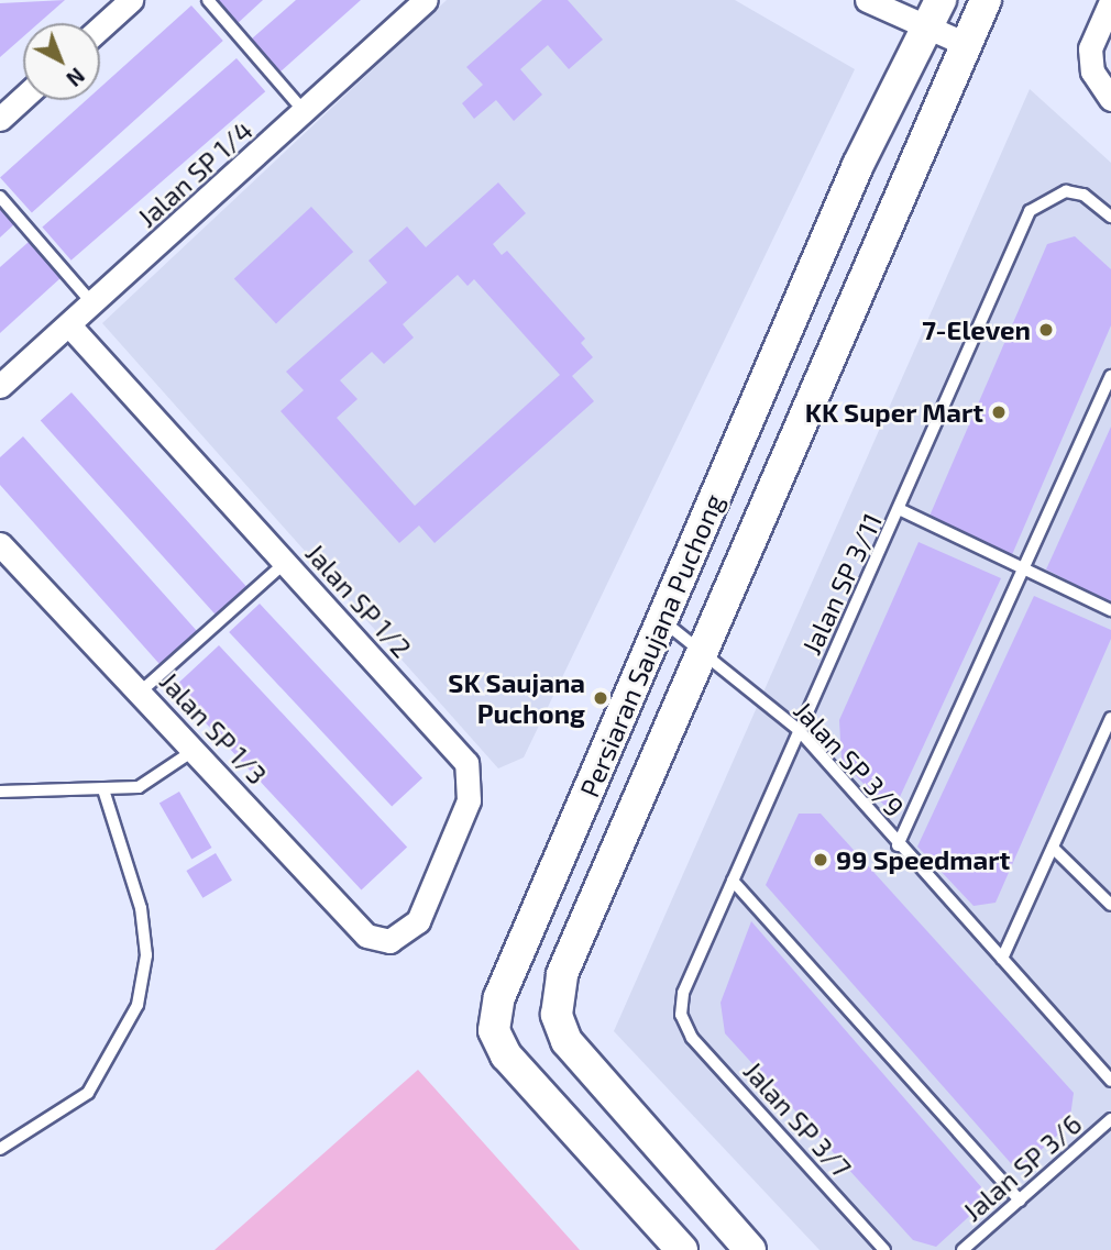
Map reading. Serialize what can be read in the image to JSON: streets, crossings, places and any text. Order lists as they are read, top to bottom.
{
  "streets": {
    "street": [
      "Jalan SP 1/4",
      "Jalan SP 1/2",
      "Persiaran Saujana Puchong",
      "Jalan SP 1/3"
    ],
    "lane": [
      "Jalan SP 3/11",
      "Jalan SP 3/9",
      "Jalan SP 3/7",
      "Jalan SP 3/6"
    ]
  },
  "crossings": [
    ["Jalan SP 1/4", "Jalan SP 1/2"],
    ["Jalan SP 3/11", "Jalan SP 3/9"],
    ["Jalan SP 3/11", "Jalan SP 3/7"],
    ["Jalan SP 1/2", "Jalan SP 1/3"],
    ["Persiaran Saujana Puchong", "Jalan SP 3/9"]
  ],
  "places": [
    "7-Eleven",
    "KK Super Mart",
    "SK Saujana Puchong",
    "99 Speedmart"
  ],
  "north": "bottom right"
}
